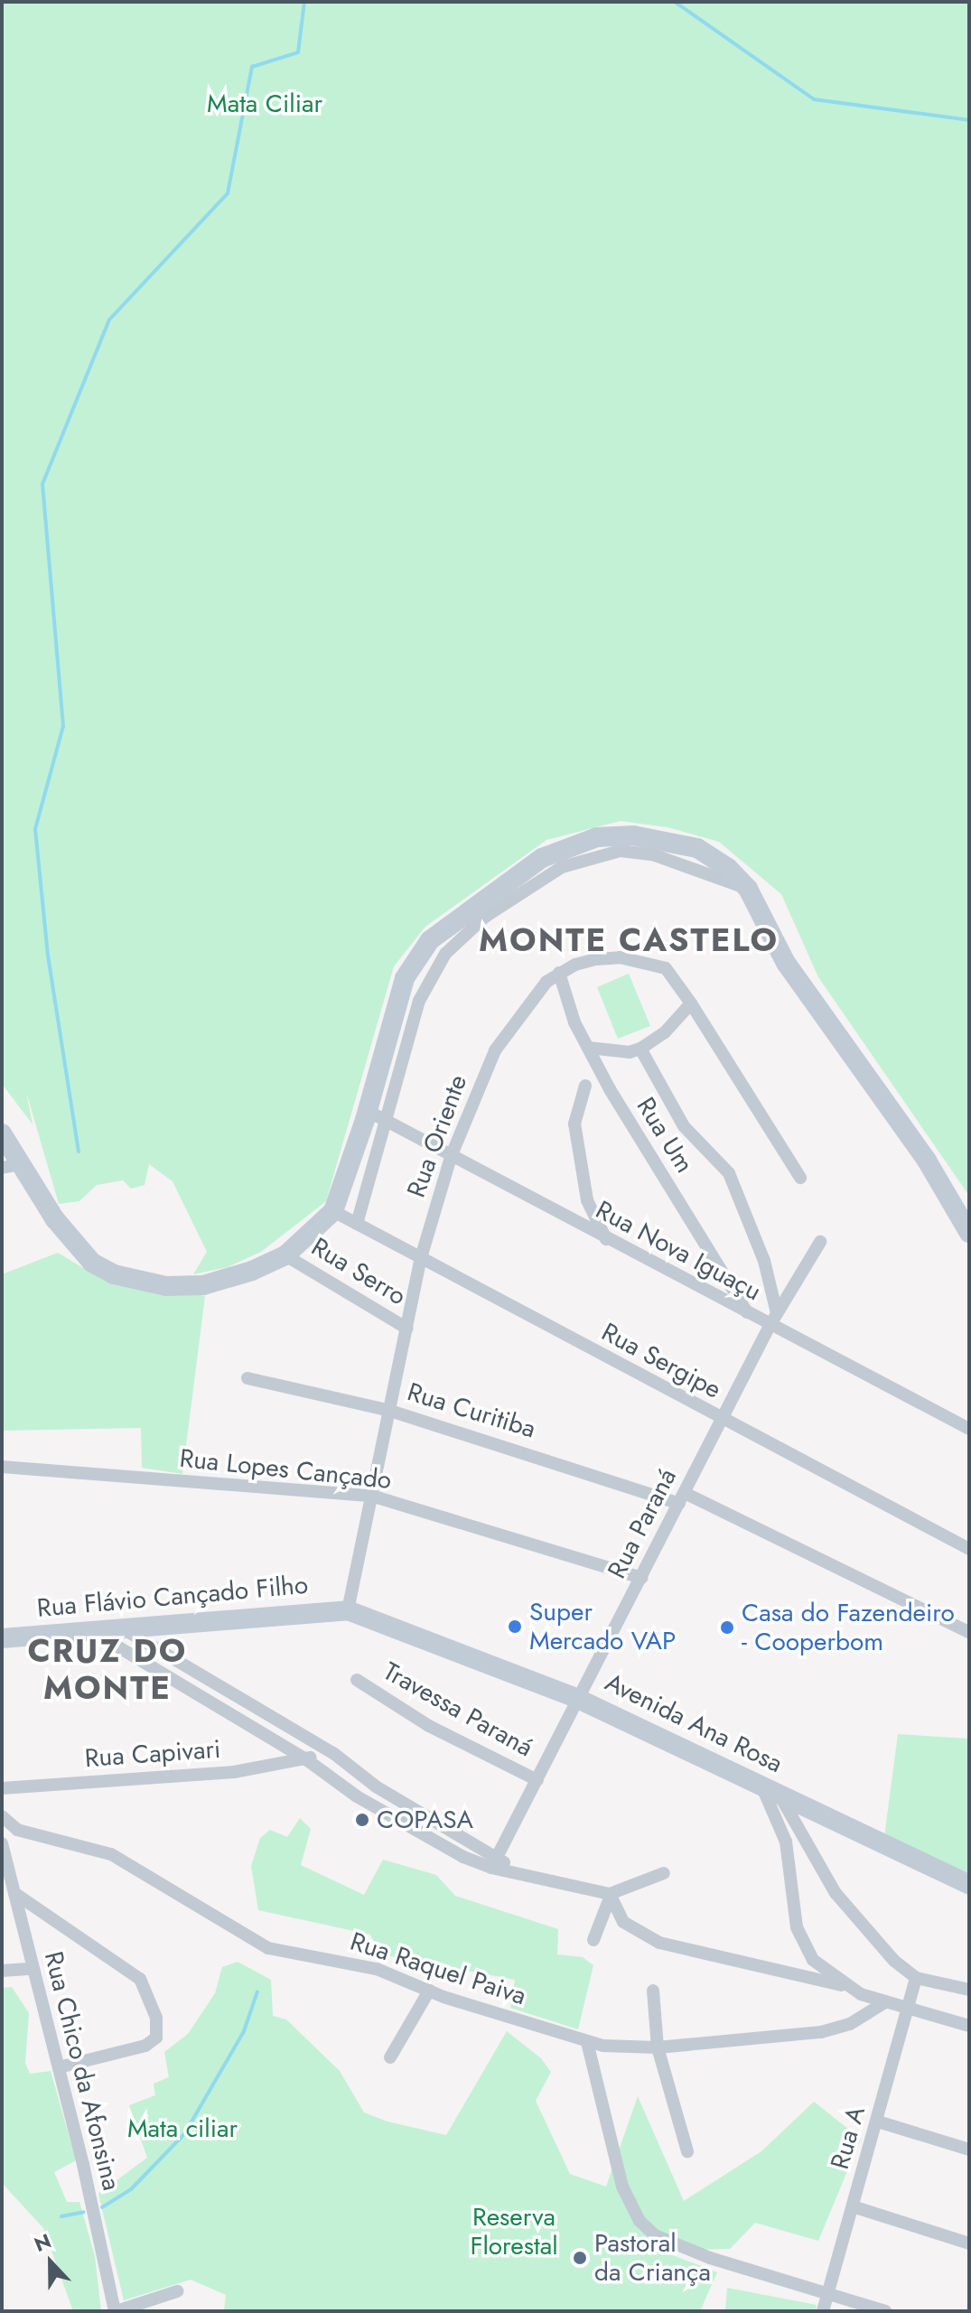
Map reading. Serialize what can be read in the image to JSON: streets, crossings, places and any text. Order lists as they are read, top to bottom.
{
  "streets": {
    "main road": ["Rua Flávio Cançado Filho", "Avenida Ana Rosa"],
    "street": [
      "Rua Um",
      "Rua Oriente",
      "Rua Nova Iguaçu",
      "Rua Serro",
      "Rua Sergipe",
      "Rua Curitiba",
      "Rua Lopes Cançado",
      "Rua Paraná",
      "Travessa Paraná",
      "Rua Capivari",
      "Rua Raquel Paiva",
      "Rua Chico da Afonsina",
      "Rua A"
    ]
  },
  "crossings": [
    ["Rua Um", "Rua Oriente"],
    ["Rua Um", "Rua Nova Iguaçu"],
    ["Rua Oriente", "Rua Nova Iguaçu"],
    ["Rua Oriente", "Rua Serro"],
    ["Rua Oriente", "Rua Sergipe"],
    ["Rua Oriente", "Rua Curitiba"],
    ["Rua Oriente", "Rua Lopes Cançado"],
    ["Rua Oriente", "Rua Flávio Cançado Filho"],
    ["Rua Oriente", "Avenida Ana Rosa"],
    ["Rua Nova Iguaçu", "Rua Paraná"],
    ["Rua Sergipe", "Rua Paraná"],
    ["Rua Curitiba", "Rua Paraná"],
    ["Rua Lopes Cançado", "Rua Paraná"],
    ["Rua Paraná", "Travessa Paraná"],
    ["Rua Paraná", "Avenida Ana Rosa"],
    ["Rua Flávio Cançado Filho", "Avenida Ana Rosa"]
  ],
  "districts": ["MONTE CASTELO", "CRUZ DO MONTE"],
  "parks": ["Mata Ciliar", "Mata ciliar", "Reserva Florestal"],
  "places": [
    "Super Mercado VAP",
    "Casa do Fazendeiro - Cooperbom",
    "COPASA",
    "Pastoral da Criança"
  ],
  "north": "top"
}
